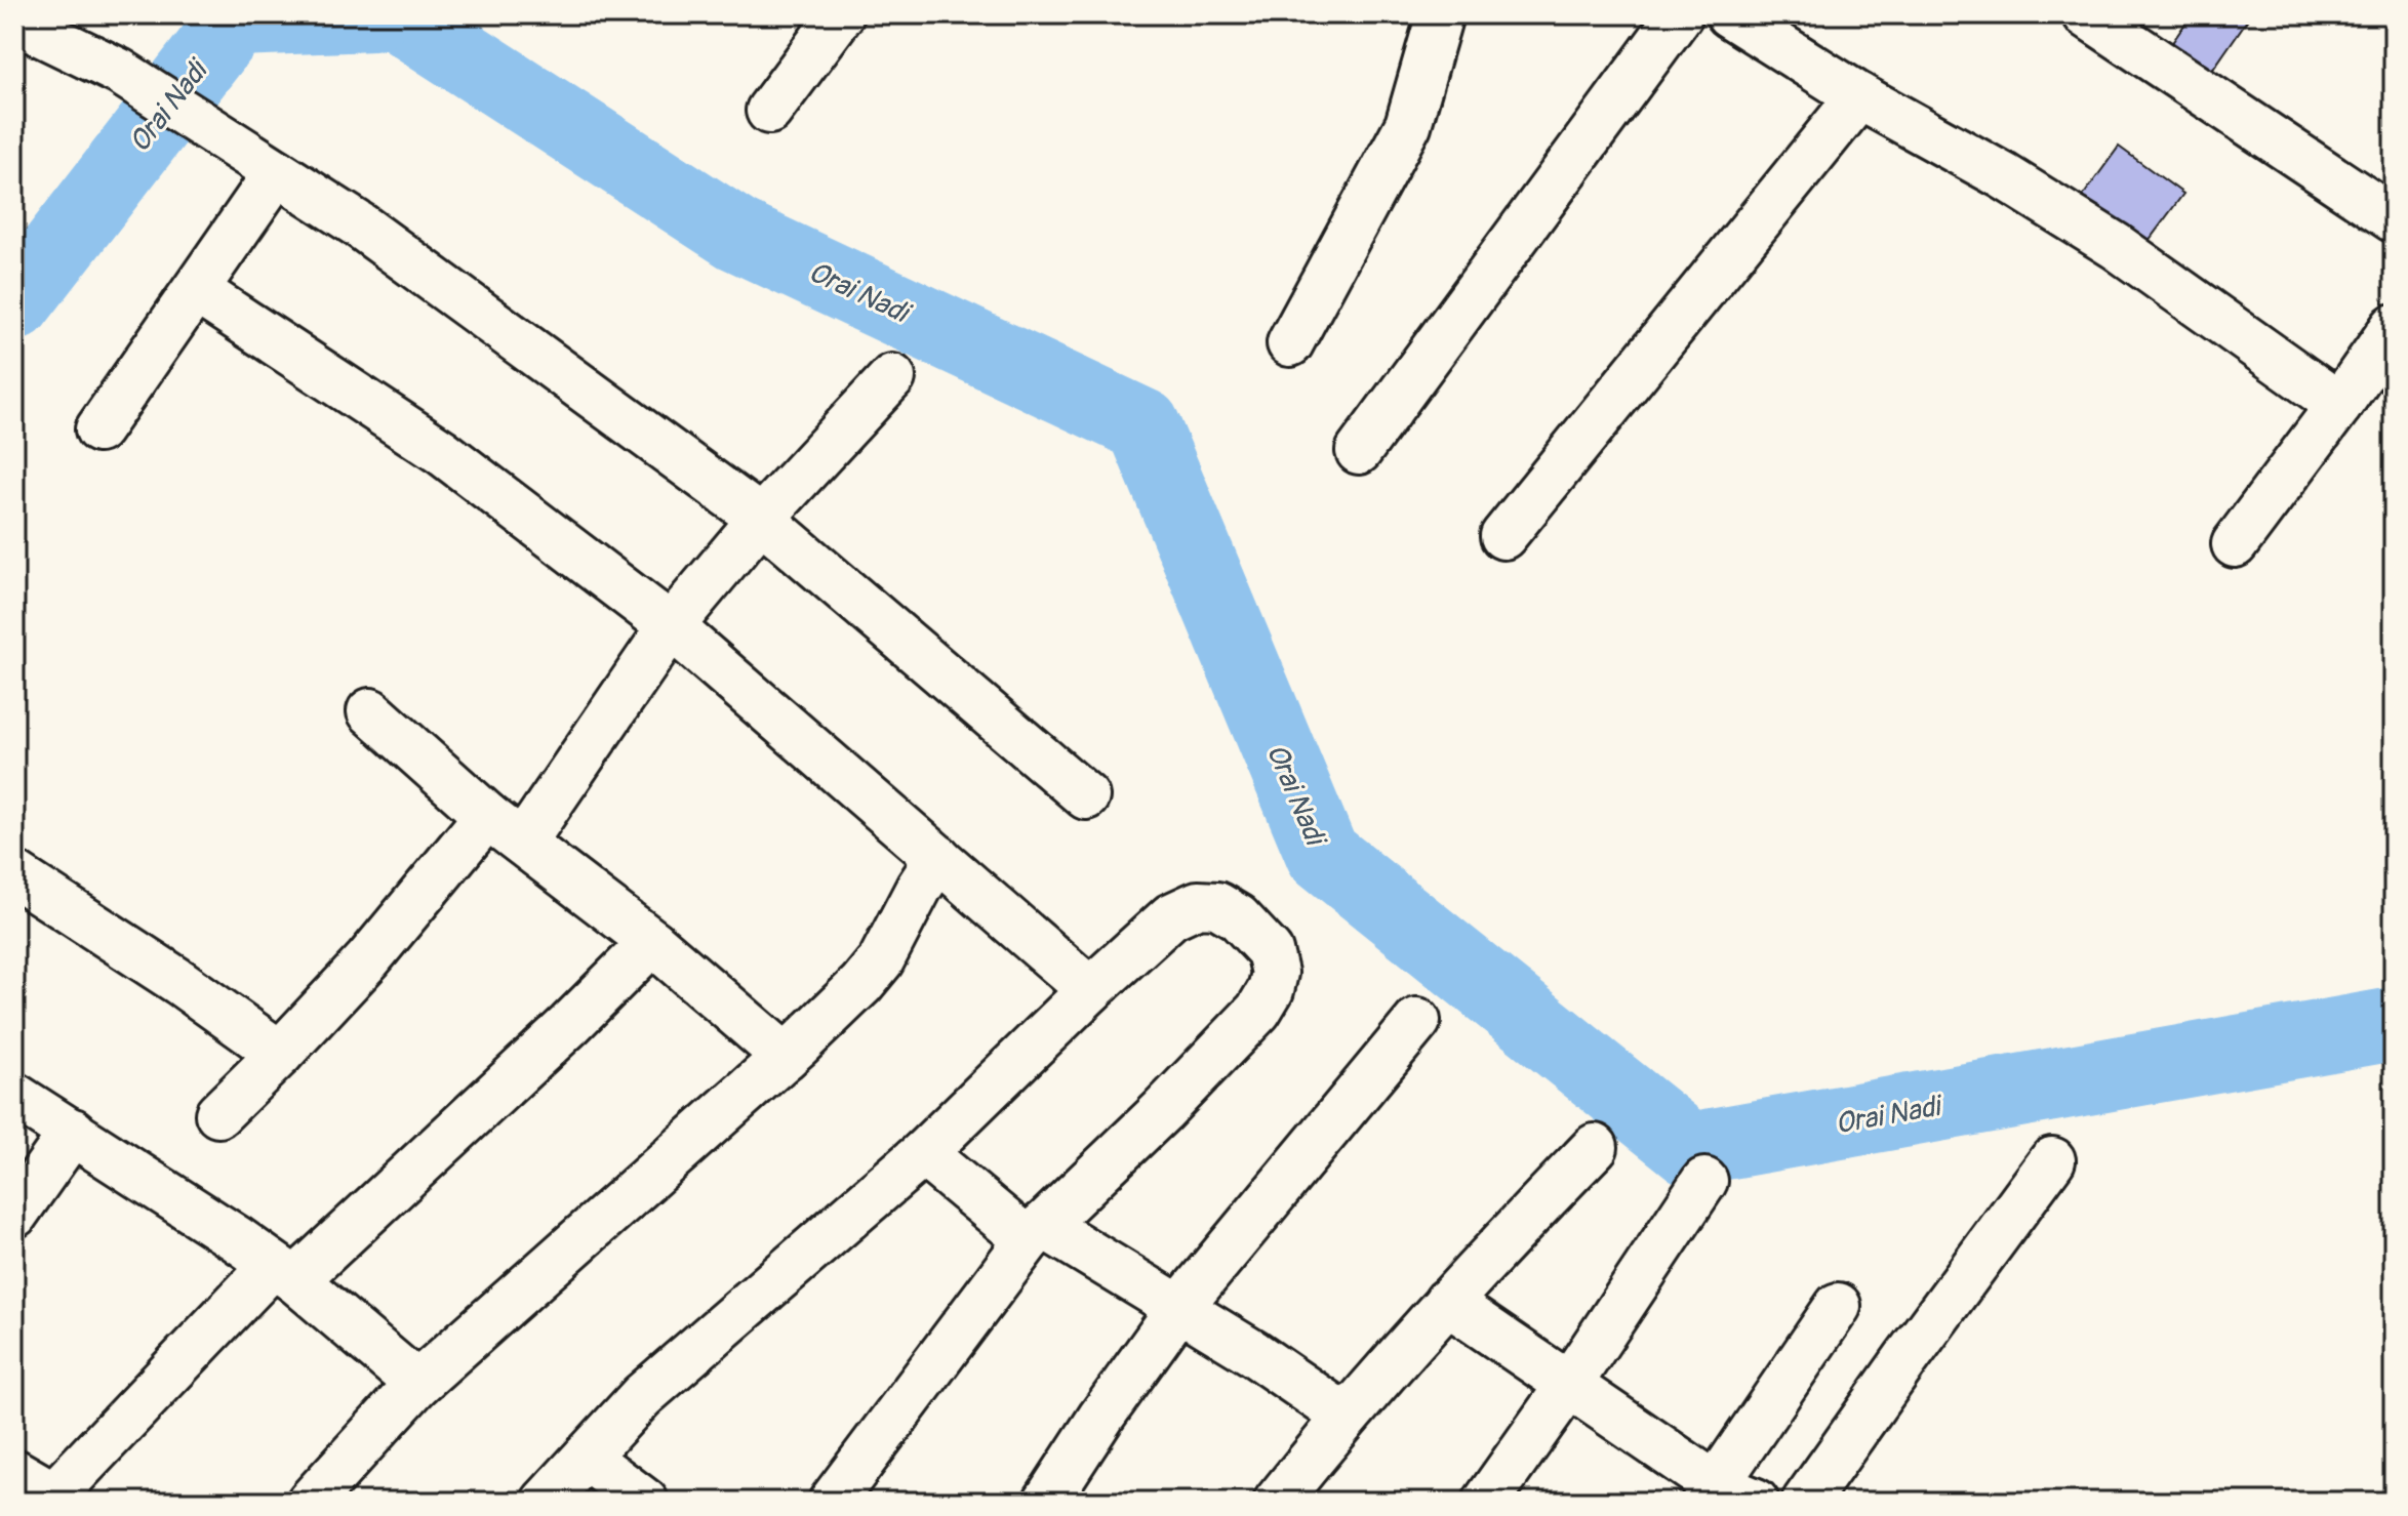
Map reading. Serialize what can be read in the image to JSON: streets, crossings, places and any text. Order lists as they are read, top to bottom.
{
  "water": ["Orai Nadi"]
}
